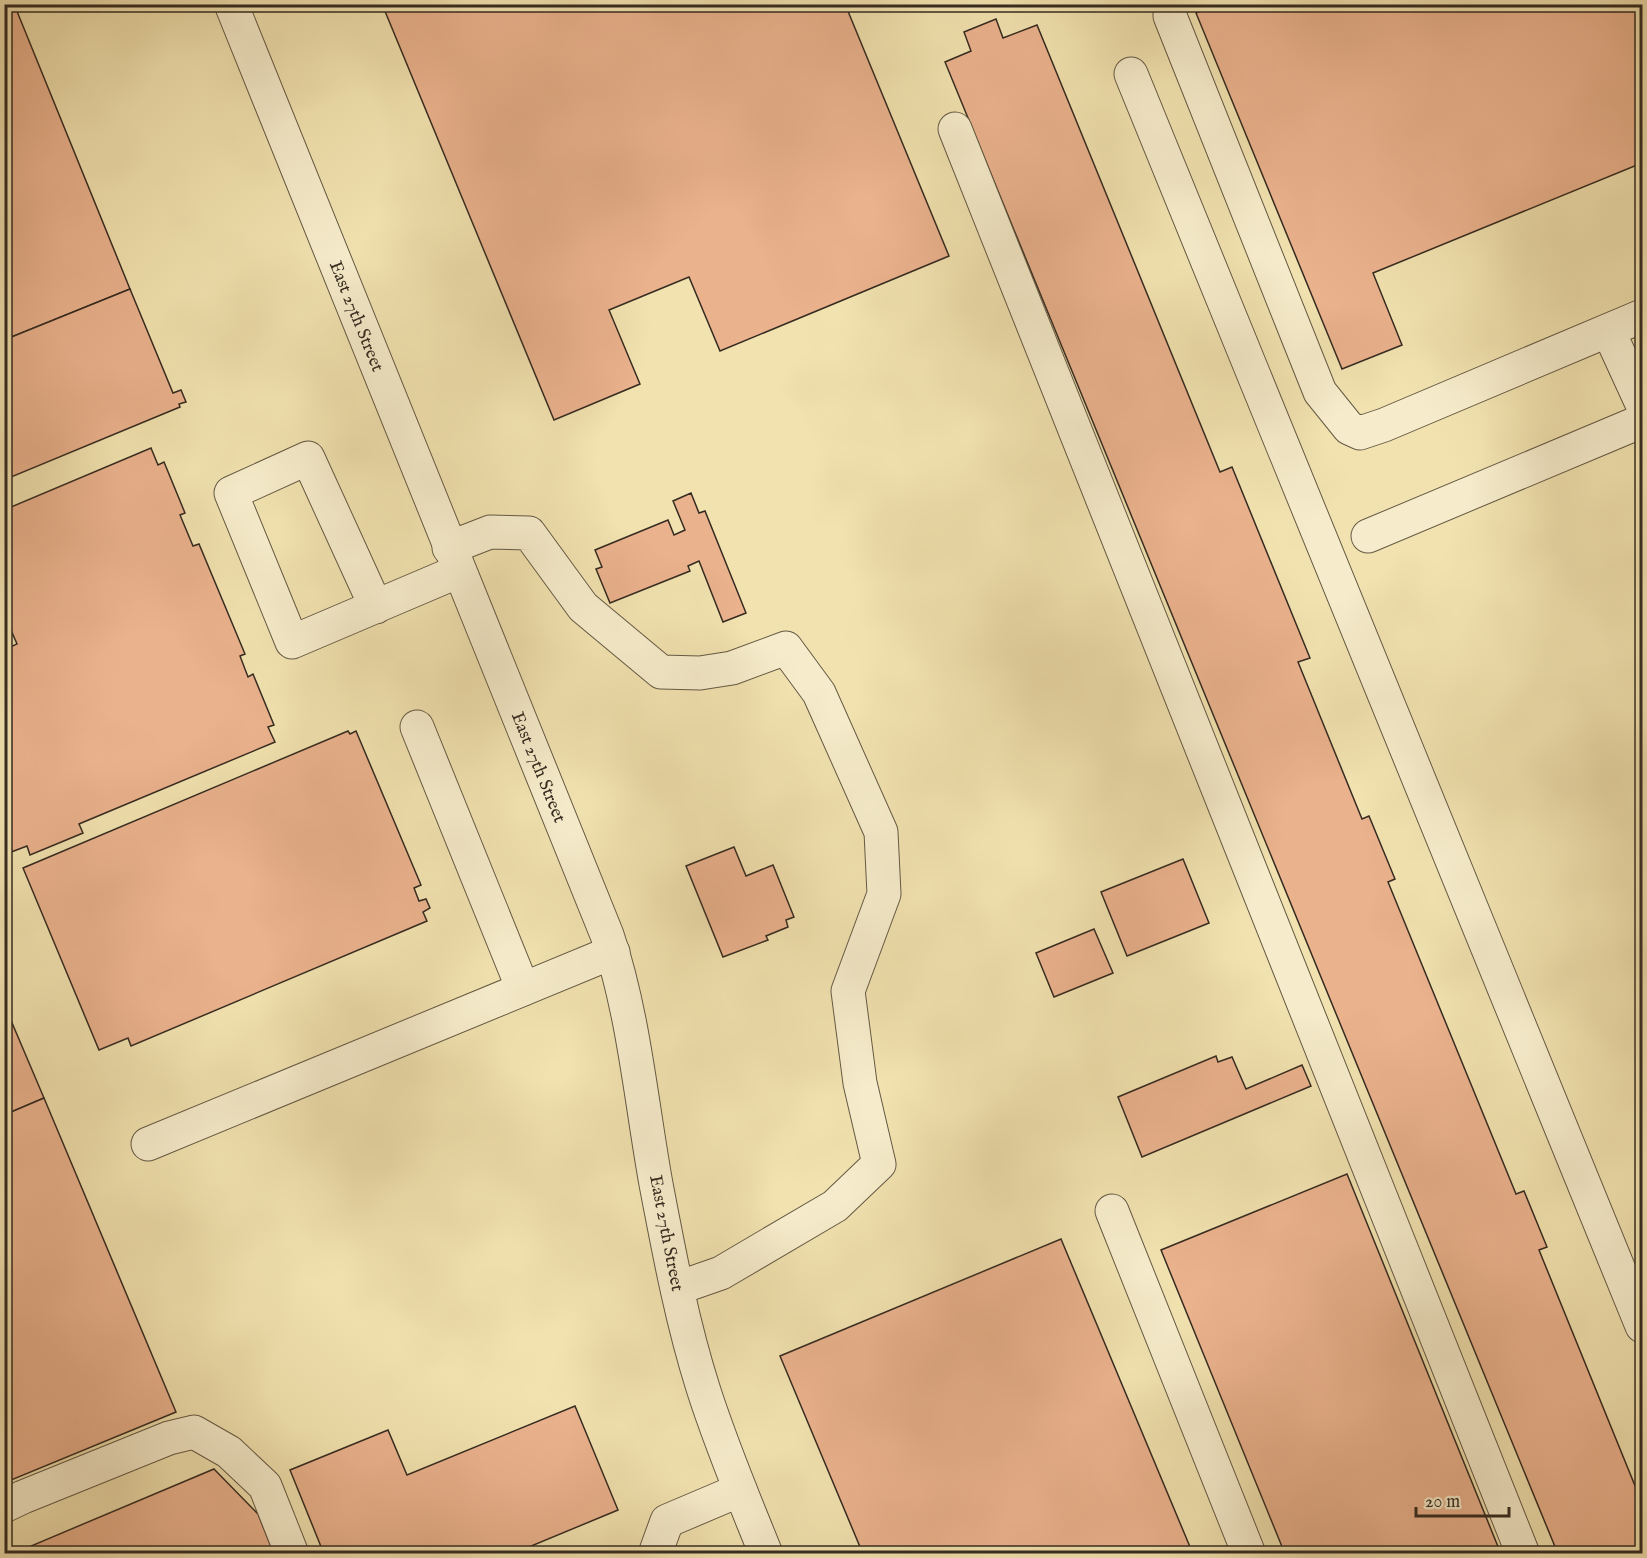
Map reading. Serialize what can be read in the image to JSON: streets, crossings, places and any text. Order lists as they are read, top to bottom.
{
  "streets": {
    "street": ["East 27th Street"]
  },
  "scale_bar": "20 m"
}
